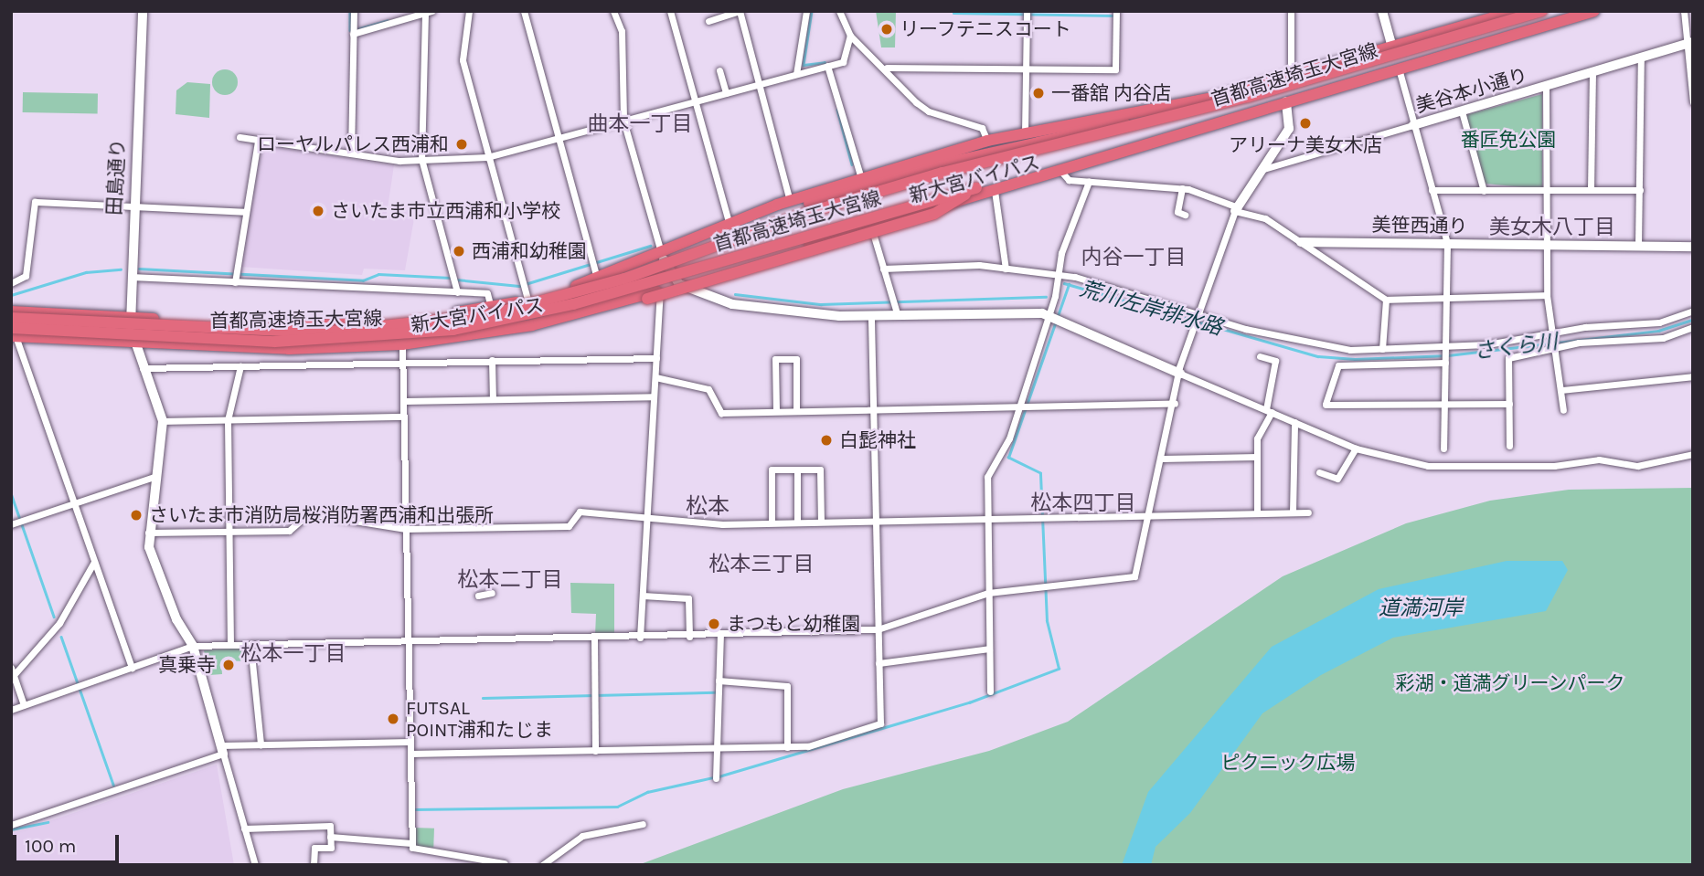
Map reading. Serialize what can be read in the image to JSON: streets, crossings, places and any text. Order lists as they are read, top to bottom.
{
  "streets": {
    "highway": ["首都高速埼玉大宮線", "新大宮バイパス"],
    "street": ["美谷本小通り", "田島通り", "美笹西通り"]
  },
  "crossings": [
    ["首都高速埼玉大宮線", "新大宮バイパス"],
    ["田島通り", "新大宮バイパス"]
  ],
  "districts": [
    "曲本一丁目",
    "美女木八丁目",
    "内谷一丁目",
    "松本四丁目",
    "松本",
    "松本三丁目",
    "松本二丁目",
    "松本一丁目"
  ],
  "water": ["荒川左岸排水路", "さくら川", "道満河岸"],
  "parks": ["番匠免公園", "彩湖・道満グリーンパーク", "ピクニック広場"],
  "places": [
    "リーフテニスコート",
    "一番舘 内谷店",
    "アリーナ美女木店",
    "ローヤルパレス西浦和",
    "さいたま市立西浦和小学校",
    "西浦和幼稚園",
    "白髭神社",
    "さいたま市消防局桜消防署西浦和出張所",
    "まつもと幼稚園",
    "真乗寺",
    "FUTSAL POINT浦和たじま"
  ],
  "scale_bar": "100 m"
}
